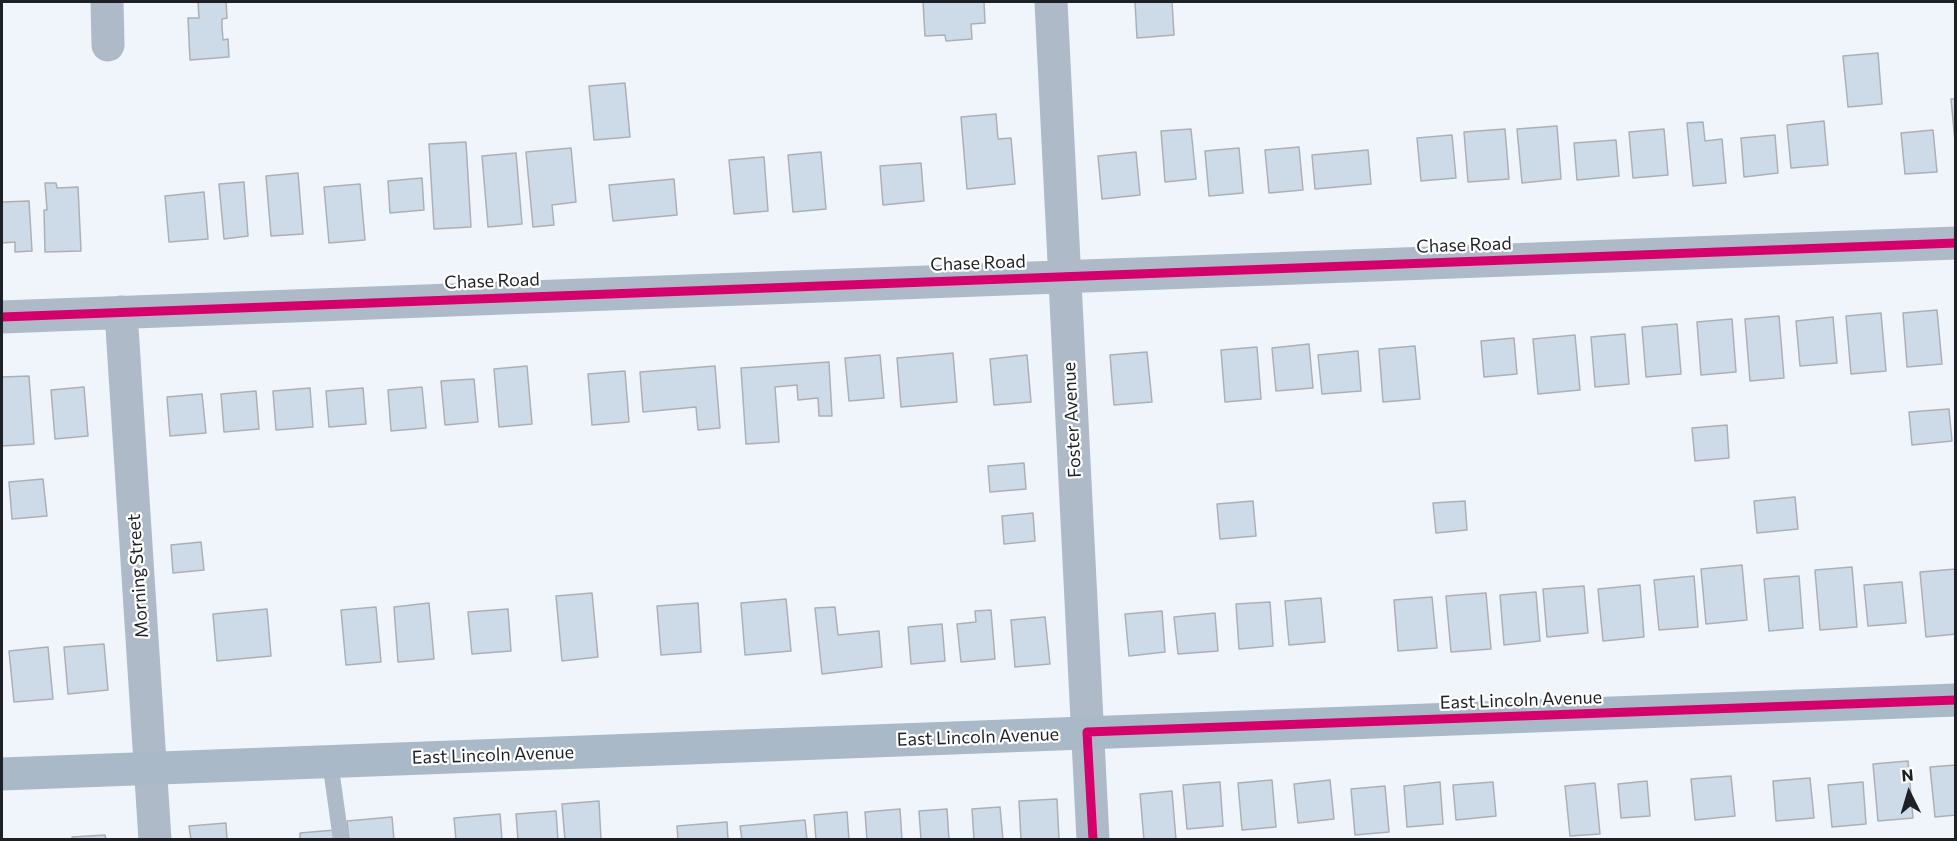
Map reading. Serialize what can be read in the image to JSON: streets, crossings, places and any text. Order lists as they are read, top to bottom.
{
  "streets": {
    "main road": ["East Lincoln Avenue"],
    "street": ["Chase Road", "Foster Avenue", "Morning Street"]
  },
  "crossings": [
    ["Chase Road", "Foster Avenue"],
    ["Chase Road", "Morning Street"],
    ["Foster Avenue", "East Lincoln Avenue"],
    ["Morning Street", "East Lincoln Avenue"]
  ],
  "north": "top"
}
